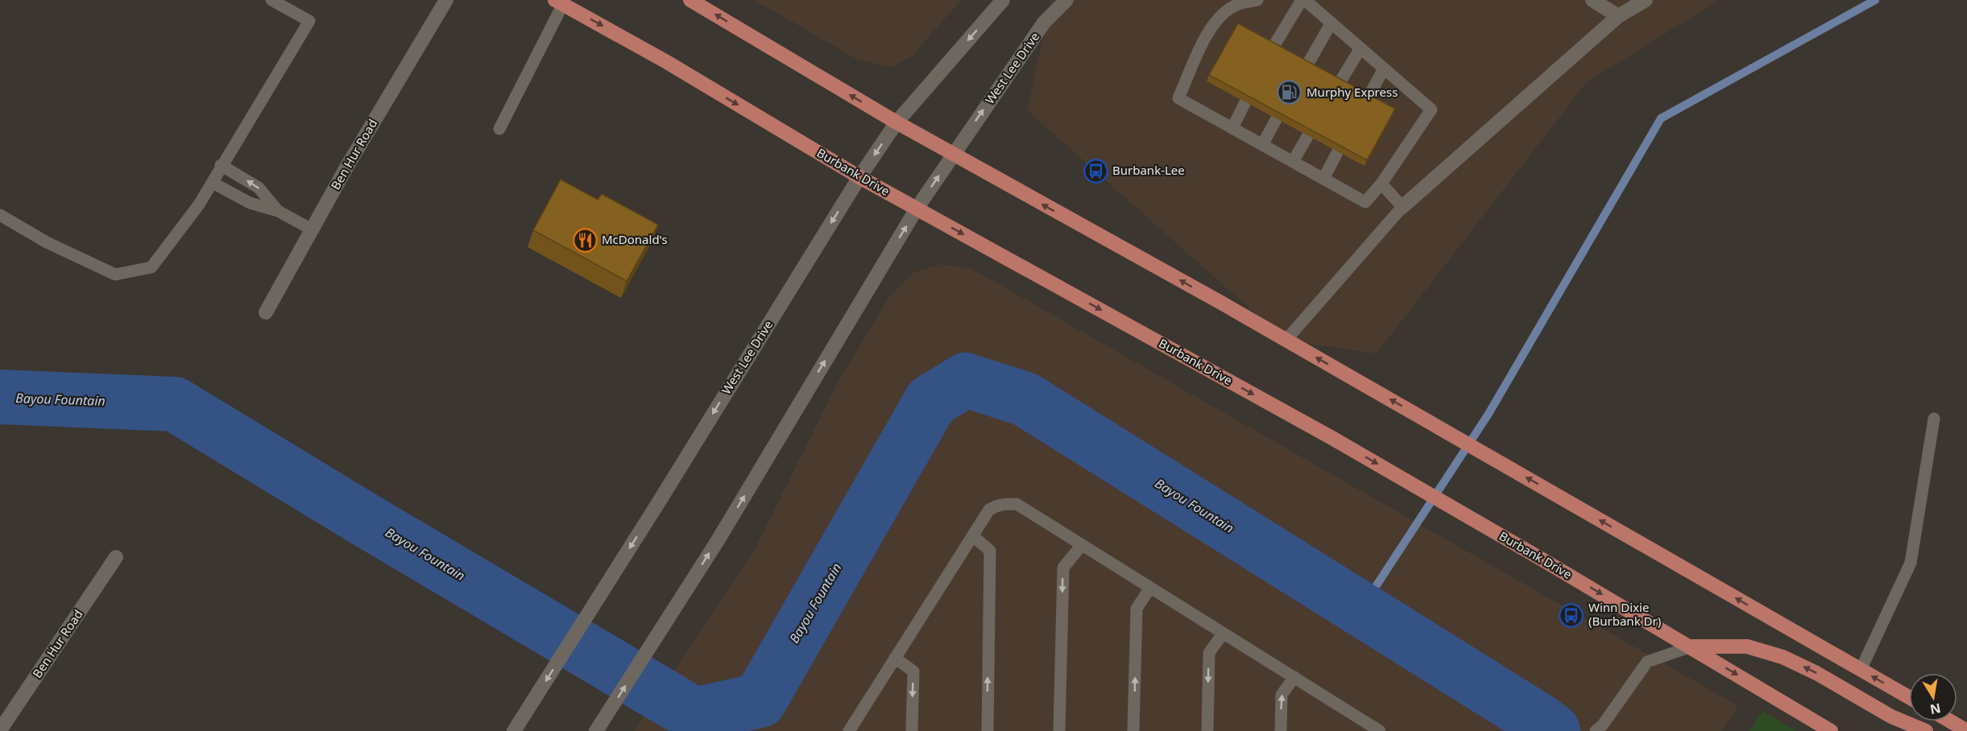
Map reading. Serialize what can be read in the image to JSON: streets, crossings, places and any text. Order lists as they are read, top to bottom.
{
  "streets": {
    "main road": ["West Lee Drive", "Ben Hur Road", "Burbank Drive"]
  },
  "crossings": [
    ["West Lee Drive", "Burbank Drive"]
  ],
  "water": ["Bayou Fountain"],
  "places": {
    "fuel station": ["Murphy Express"],
    "bus stop": ["Burbank-Lee", "Winn Dixie (Burbank Dr)"],
    "restaurant": ["McDonald's"]
  },
  "north": "bottom"
}
